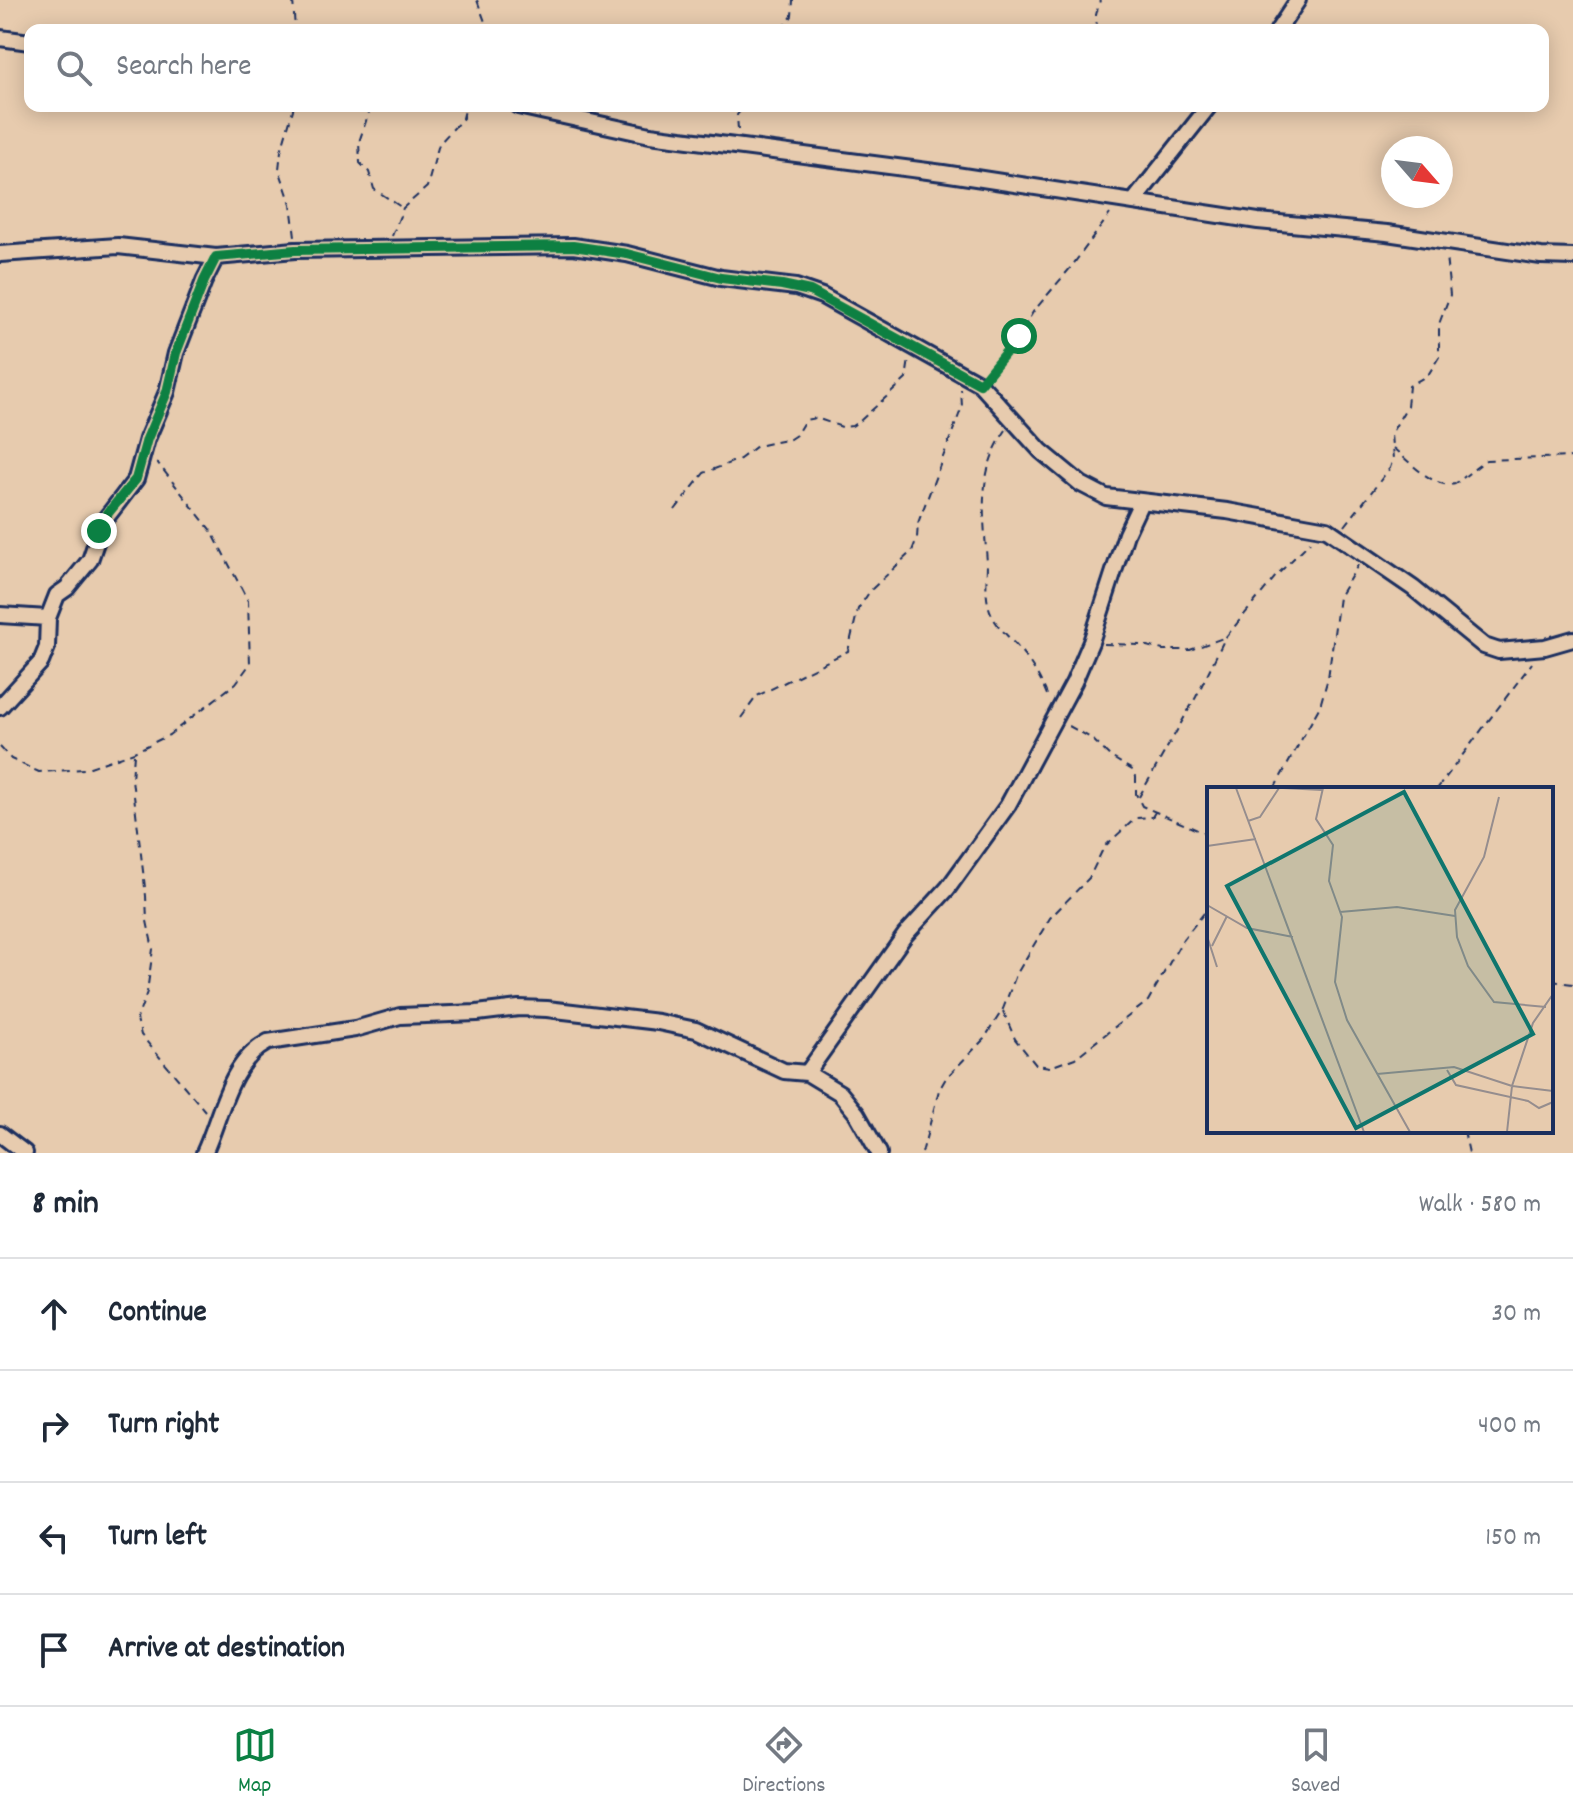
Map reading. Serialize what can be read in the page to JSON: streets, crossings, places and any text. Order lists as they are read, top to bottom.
{
  "north": "bottom right",
  "page": {
    "search": "Search here",
    "heading": ["8 min", "Walk · 580 m"],
    "list": [
      ["Continue", "30 m"],
      ["Turn right", "400 m"],
      ["Turn left", "150 m"],
      "Arrive at destination"
    ],
    "nav": ["Map", "Directions", "Saved"]
  }
}
